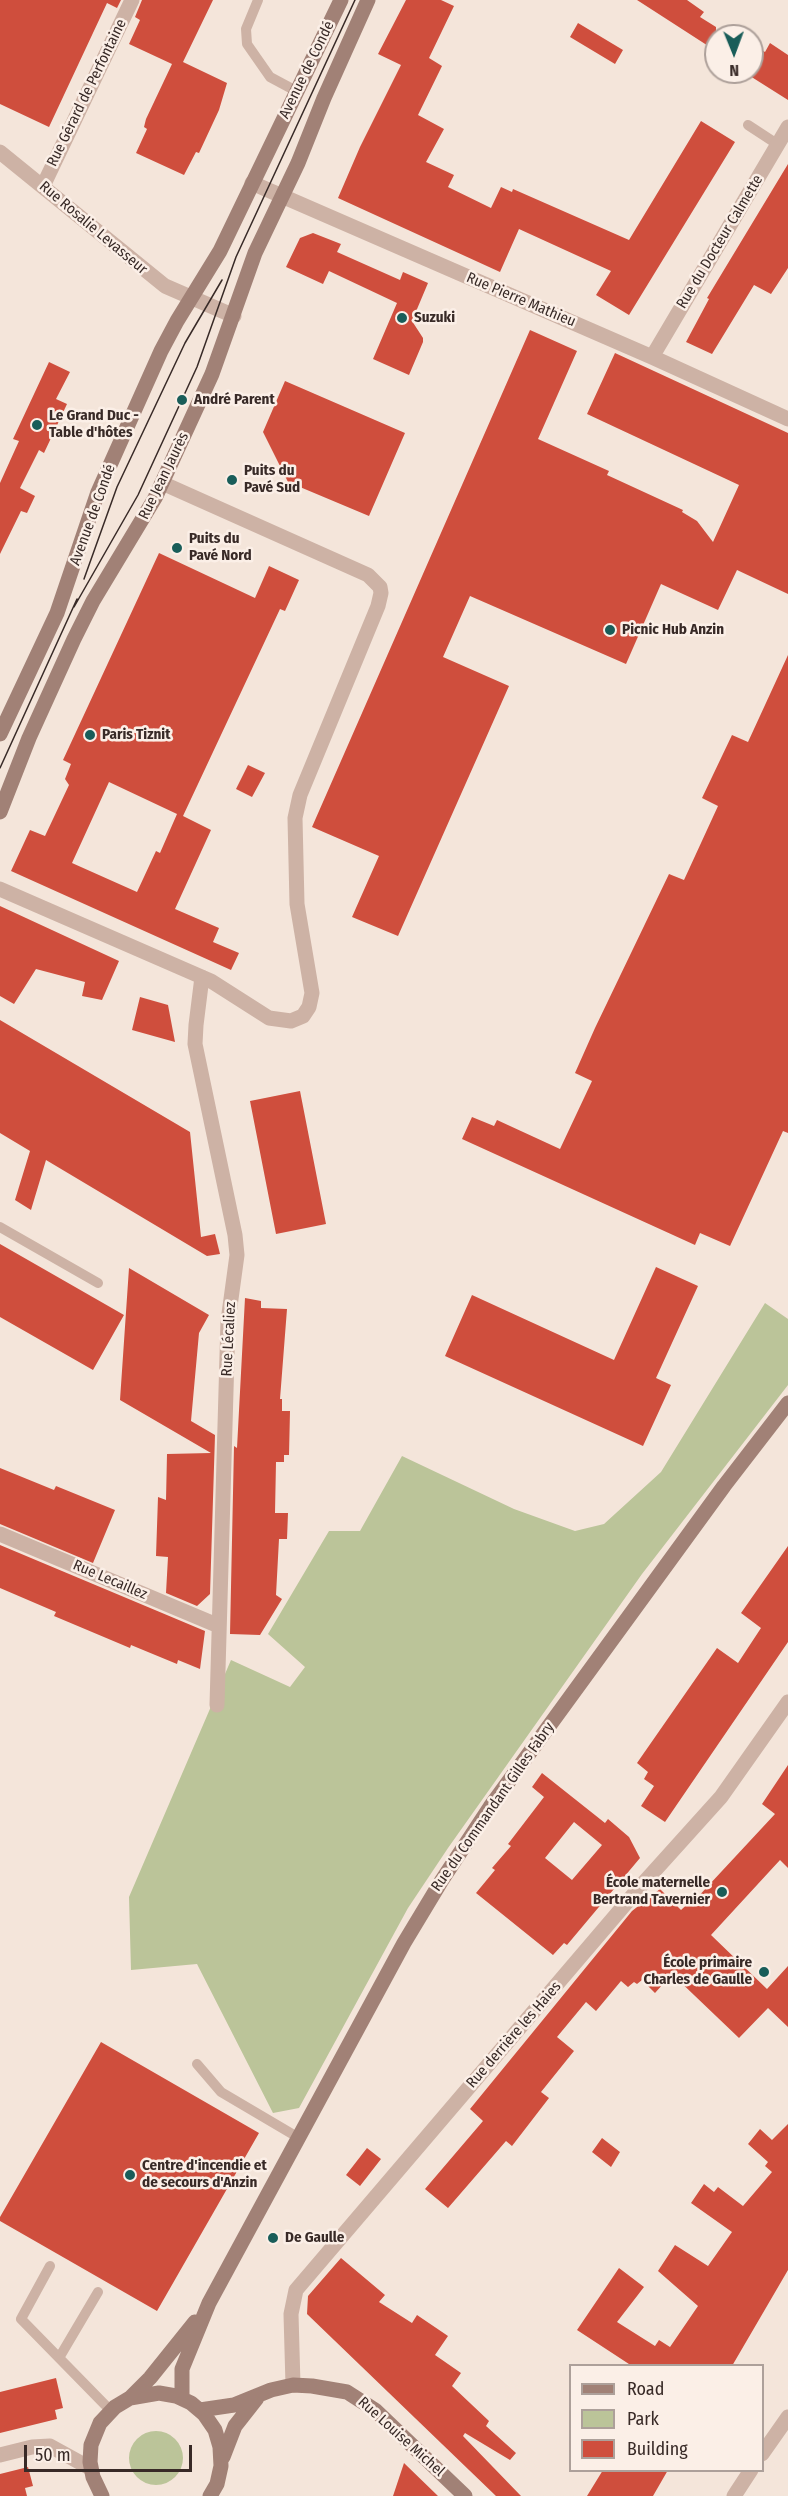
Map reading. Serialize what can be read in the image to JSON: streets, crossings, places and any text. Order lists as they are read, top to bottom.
{
  "streets": {
    "street": [
      "Avenue de Condé",
      "Rue Gérard de Perfontaine",
      "Rue Rosalie Levasseur",
      "Rue du Docteur Calmette",
      "Rue Pierre Mathieu",
      "Rue Jean Jaurès",
      "Rue Lécaliez",
      "Rue Lecaillez",
      "Rue du Commandant Gilles Fabry",
      "Rue derrière les Haies",
      "Rue Louise Michel"
    ]
  },
  "crossings": [
    ["Avenue de Condé", "Rue Rosalie Levasseur"],
    ["Avenue de Condé", "Rue Pierre Mathieu"],
    ["Rue Gérard de Perfontaine", "Rue Rosalie Levasseur"],
    ["Rue du Docteur Calmette", "Rue Pierre Mathieu"],
    ["Rue Pierre Mathieu", "Rue Jean Jaurès"],
    ["Rue Lécaliez", "Rue Lecaillez"],
    ["Rue derrière les Haies", "Rue Louise Michel"]
  ],
  "places": [
    "Suzuki",
    "André Parent",
    "Le Grand Duc - Table d'hôtes",
    "Puits du Pavé Sud",
    "Puits du Pavé Nord",
    "Picnic Hub Anzin",
    "Paris Tiznit",
    "École maternelle Bertrand Tavernier",
    "École primaire Charles de Gaulle",
    "Centre d'incendie et de secours d'Anzin",
    "De Gaulle"
  ],
  "legend": ["Road", "Park", "Building"],
  "scale_bar": "50 m",
  "north": "bottom"
}
